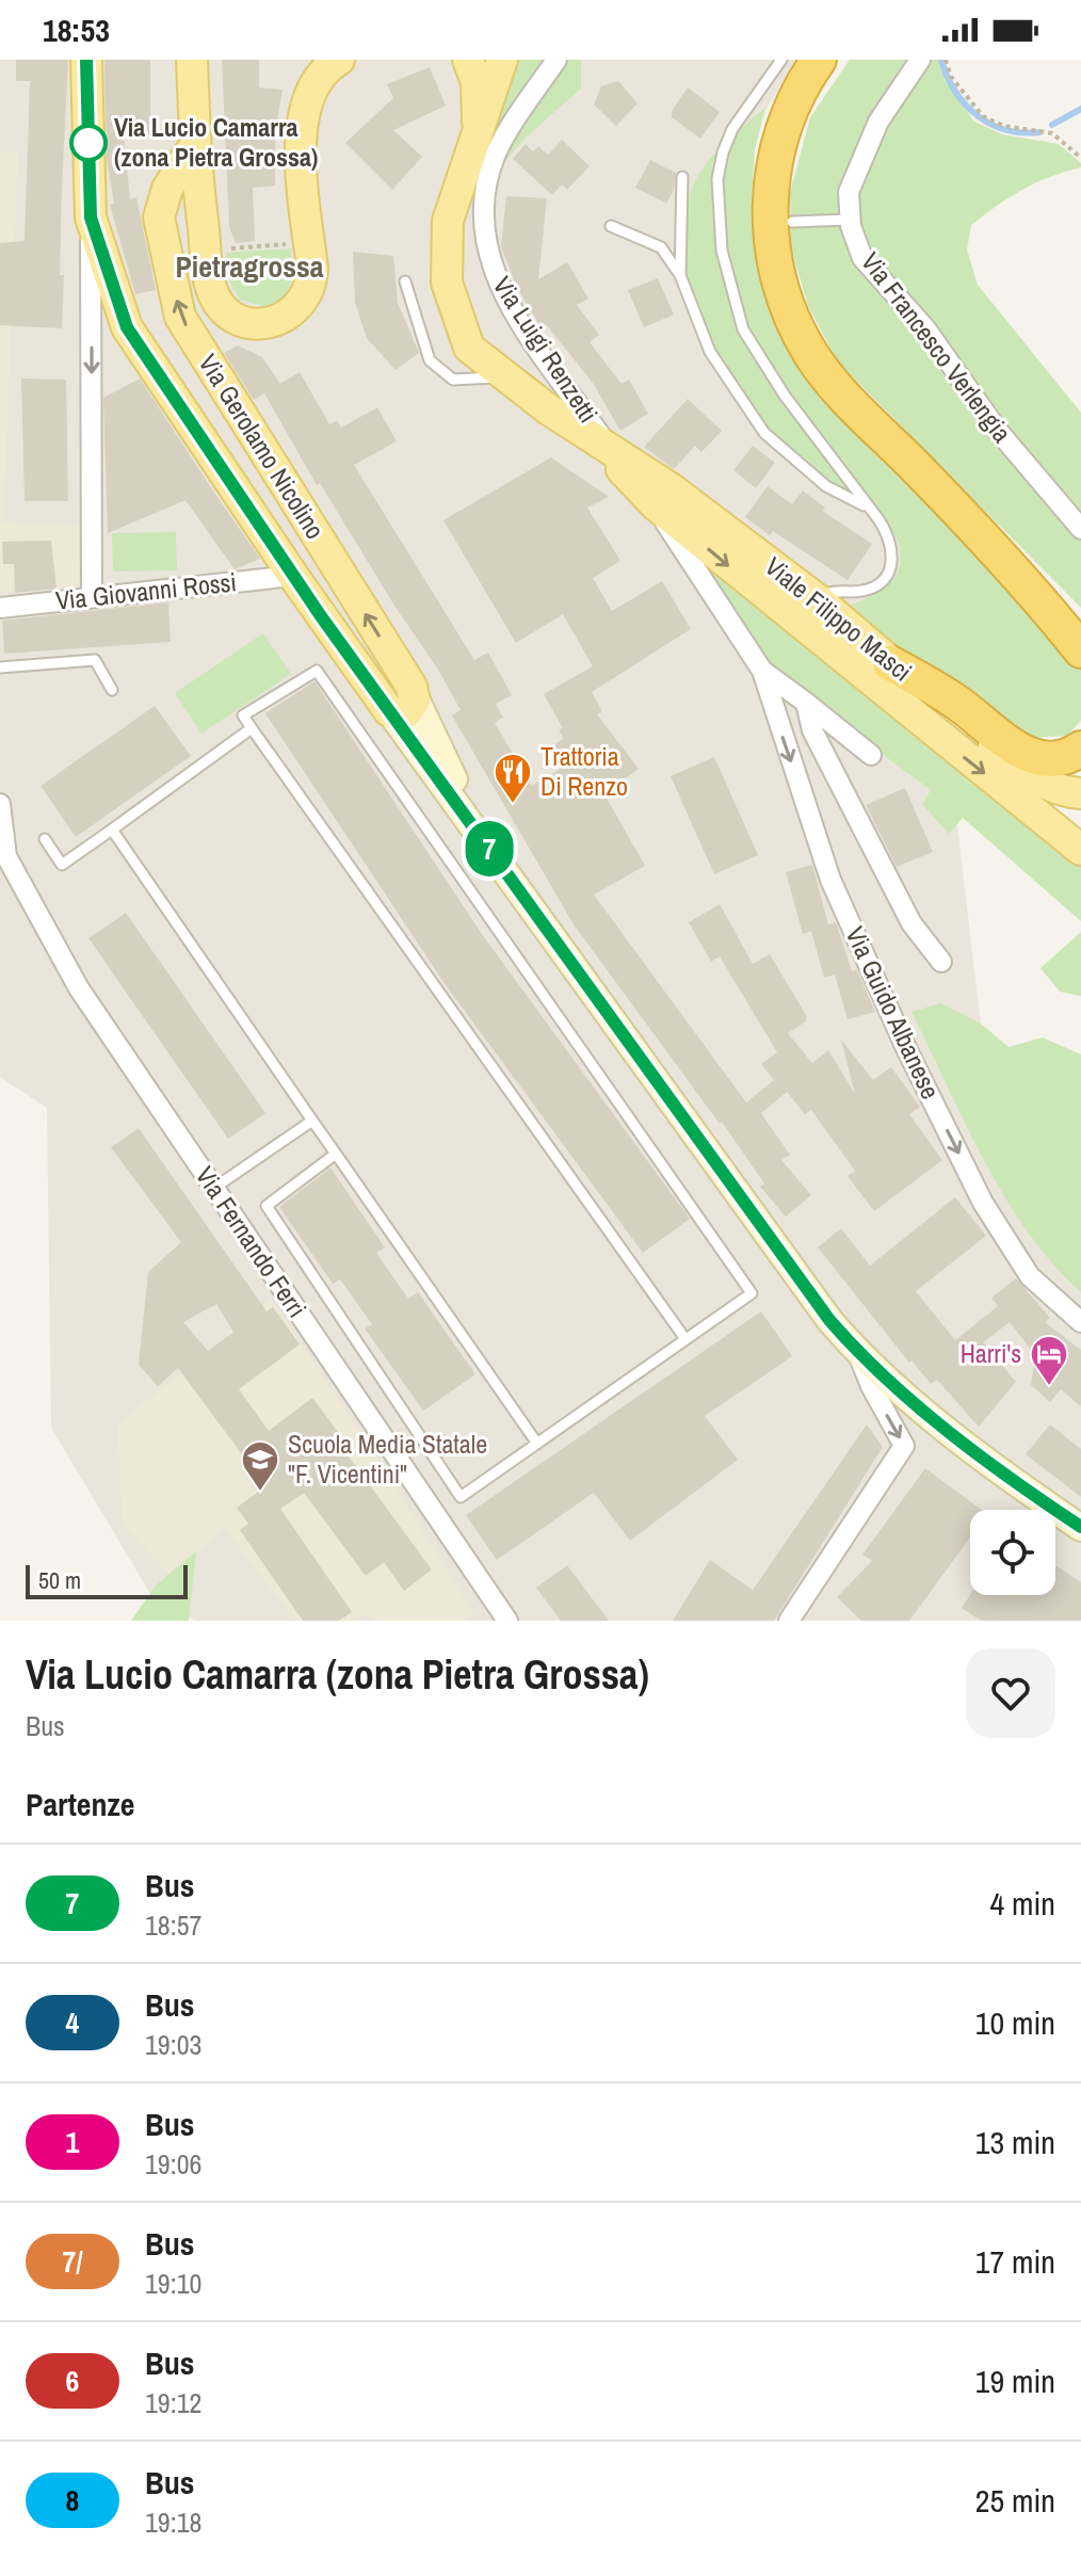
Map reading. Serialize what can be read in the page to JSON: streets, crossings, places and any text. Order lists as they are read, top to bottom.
{
  "streets": {
    "main road": ["Via Gerolamo Nicolino", "Viale Filippo Masci"],
    "street": [
      "Via Francesco Verlengia",
      "Via Luigi Renzetti",
      "Via Giovanni Rossi",
      "Via Guido Albanese",
      "Via Fernando Ferri"
    ]
  },
  "crossings": [
    ["Via Luigi Renzetti", "Viale Filippo Masci"],
    ["Viale Filippo Masci", "Via Guido Albanese"]
  ],
  "districts": ["Pietragrossa"],
  "places": {
    "other": ["Via Lucio Camarra (zona Pietra Grossa)"],
    "restaurant": ["Trattoria Di Renzo"],
    "hotel": ["Harri's"],
    "school or university": ["Scuola Media Statale \"F. Vicentini\""]
  },
  "lines": ["bus line 7"],
  "scale_bar": "50 m",
  "page": {
    "status": "18:53",
    "on_map": "7",
    "scale": "50 m",
    "heading": [
      ["Via Lucio Camarra (zona Pietra Grossa)", "Bus"],
      "Partenze"
    ],
    "list": [
      {
        "mark": "7",
        "name": "Bus",
        "note": "18:57",
        "value": "4 min"
      },
      {
        "mark": "4",
        "name": "Bus",
        "note": "19:03",
        "value": "10 min"
      },
      {
        "mark": "1",
        "name": "Bus",
        "note": "19:06",
        "value": "13 min"
      },
      {
        "mark": "7/",
        "name": "Bus",
        "note": "19:10",
        "value": "17 min"
      },
      {
        "mark": "6",
        "name": "Bus",
        "note": "19:12",
        "value": "19 min"
      },
      {
        "mark": "8",
        "name": "Bus",
        "note": "19:18",
        "value": "25 min"
      }
    ]
  }
}
